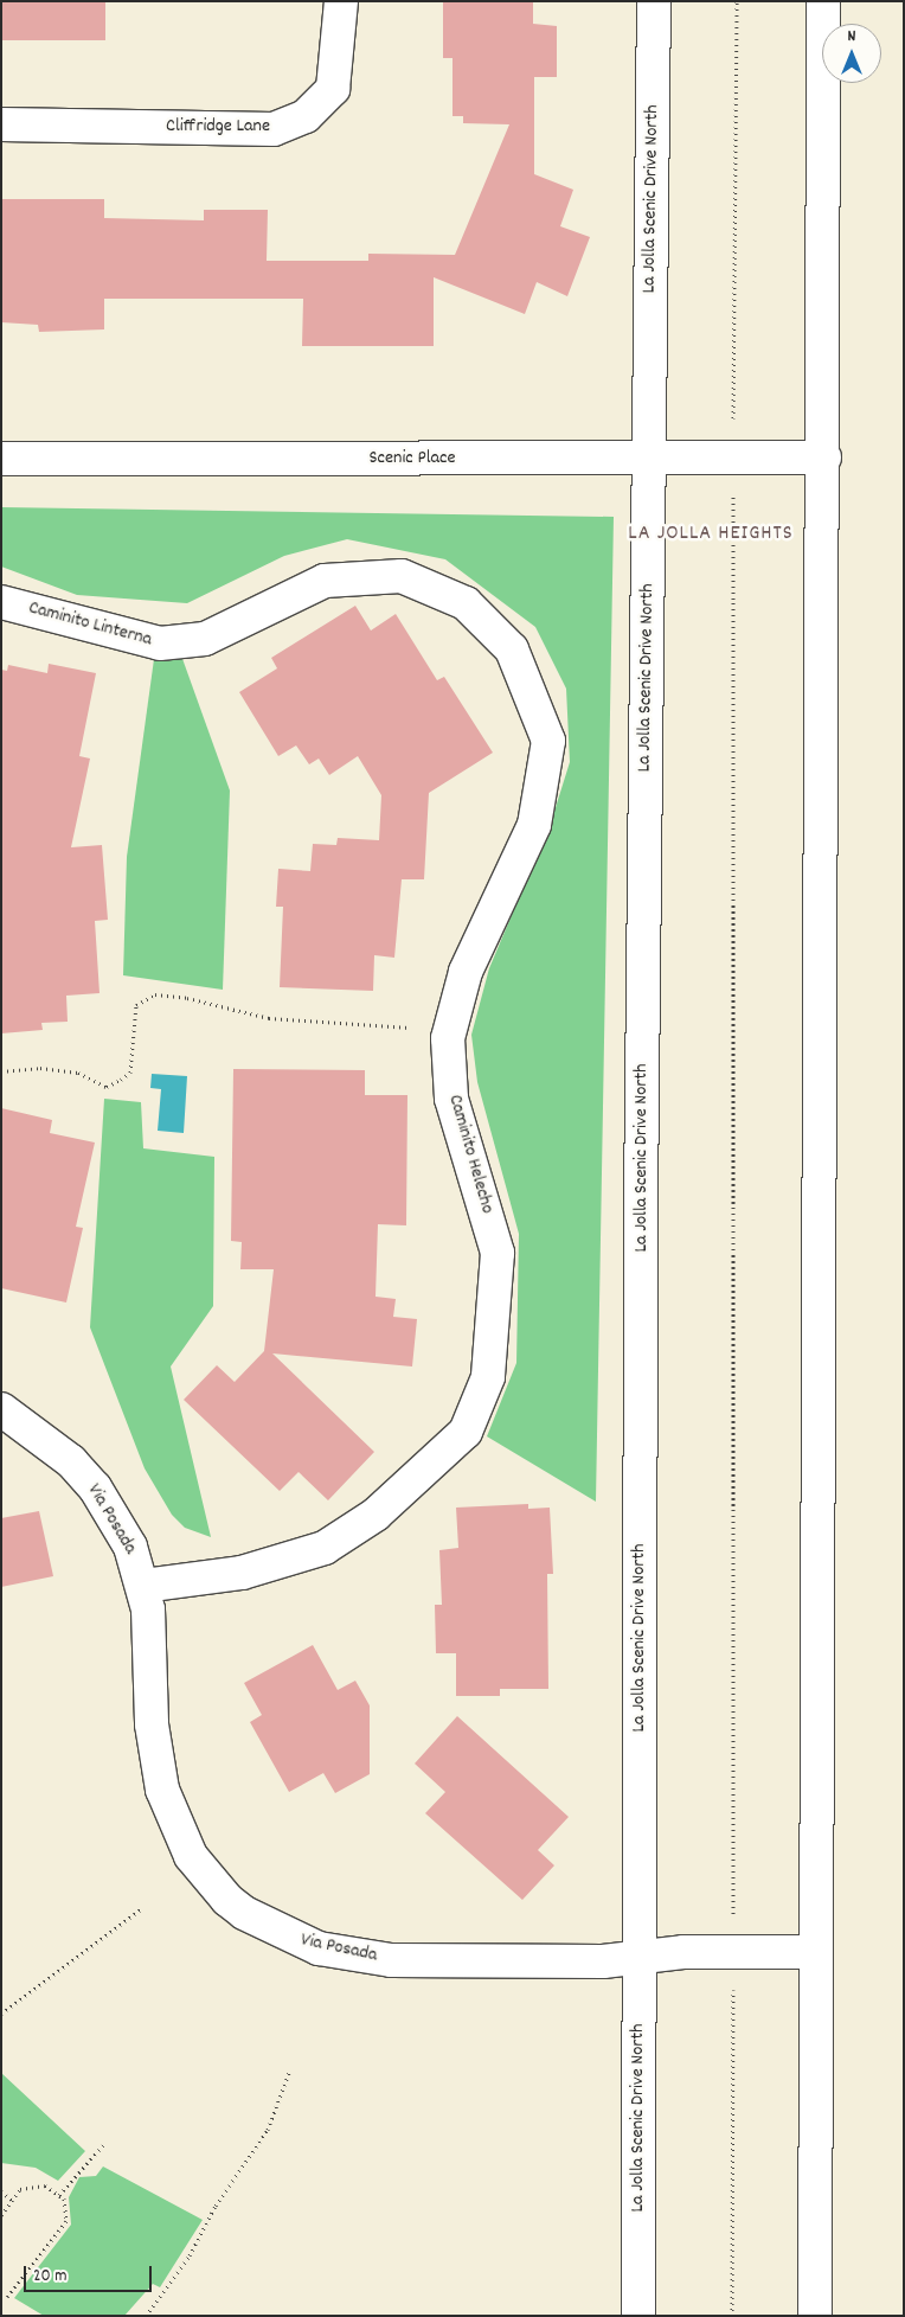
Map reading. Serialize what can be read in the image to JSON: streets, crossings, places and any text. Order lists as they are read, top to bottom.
{
  "streets": {
    "main road": [
      "Cliffridge Lane",
      "La Jolla Scenic Drive North",
      "Scenic Place",
      "Caminito Linterna",
      "Caminito Helecho",
      "Via Posada"
    ]
  },
  "crossings": [
    ["La Jolla Scenic Drive North", "Scenic Place"],
    ["La Jolla Scenic Drive North", "Via Posada"],
    ["Caminito Linterna", "Caminito Helecho"],
    ["Caminito Helecho", "Via Posada"]
  ],
  "districts": ["LA JOLLA HEIGHTS"],
  "scale_bar": "20 m",
  "north": "top"
}
